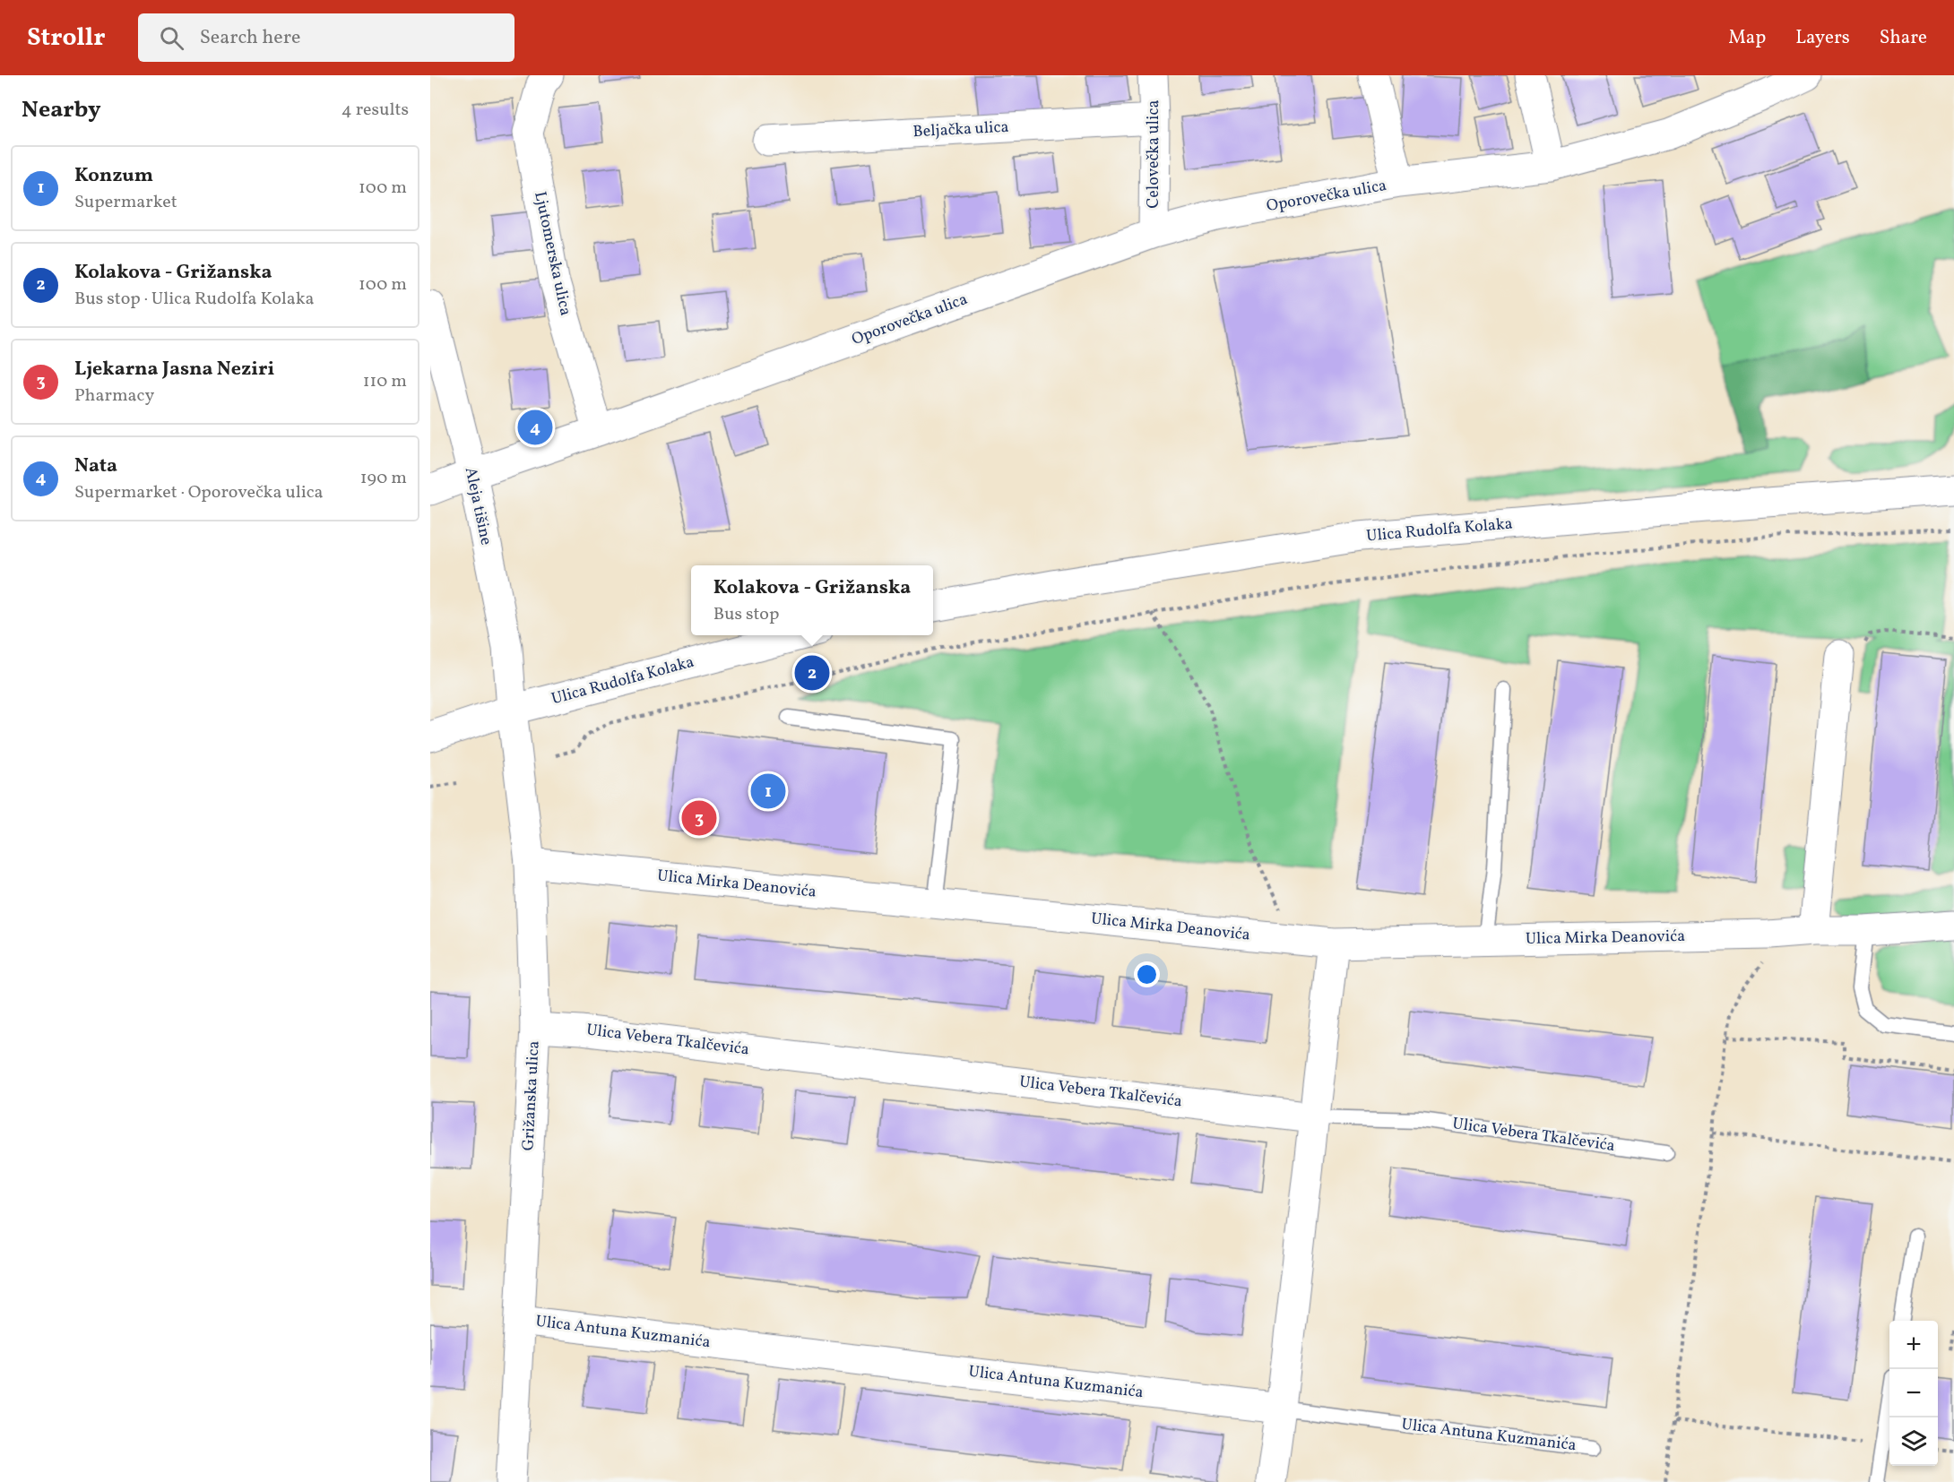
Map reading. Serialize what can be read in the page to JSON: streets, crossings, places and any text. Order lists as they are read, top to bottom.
{
  "streets": {
    "street": [
      "Beljačka ulica",
      "Celovečka ulica",
      "Oporovečka ulica",
      "Ljutomerska ulica",
      "Aleja tišine",
      "Ulica Rudolfa Kolaka",
      "Ulica Mirka Deanovića",
      "Ulica Vebera Tkalčevića",
      "Grižanska ulica",
      "Ulica Antuna Kuzmanića"
    ]
  },
  "crossings": [
    ["Beljačka ulica", "Celovečka ulica"],
    ["Celovečka ulica", "Oporovečka ulica"],
    ["Oporovečka ulica", "Ljutomerska ulica"],
    ["Oporovečka ulica", "Aleja tišine"],
    ["Aleja tišine", "Ulica Rudolfa Kolaka"],
    ["Aleja tišine", "Grižanska ulica"],
    ["Ulica Rudolfa Kolaka", "Grižanska ulica"],
    ["Ulica Mirka Deanovića", "Grižanska ulica"],
    ["Ulica Vebera Tkalčevića", "Grižanska ulica"],
    ["Grižanska ulica", "Ulica Antuna Kuzmanića"]
  ],
  "page": {
    "header": "Strollr",
    "search": "Search here",
    "nav": ["Map", "Layers", "Share"],
    "heading": ["Nearby", "4 results"],
    "list": [
      {
        "mark": "1",
        "name": "Konzum",
        "note": "Supermarket",
        "value": "100 m"
      },
      {
        "mark": "2",
        "name": "Kolakova - Grižanska",
        "note": "Bus stop · Ulica Rudolfa Kolaka",
        "value": "100 m"
      },
      {
        "mark": "3",
        "name": "Ljekarna Jasna Neziri",
        "note": "Pharmacy",
        "value": "110 m"
      },
      {
        "mark": "4",
        "name": "Nata",
        "note": "Supermarket · Oporovečka ulica",
        "value": "190 m"
      }
    ],
    "pins": [
      "4",
      "2",
      "1",
      "3"
    ],
    "popup": ["Kolakova - Grižanska", "Bus stop"],
    "map_buttons": ["+", "−"]
  }
}
